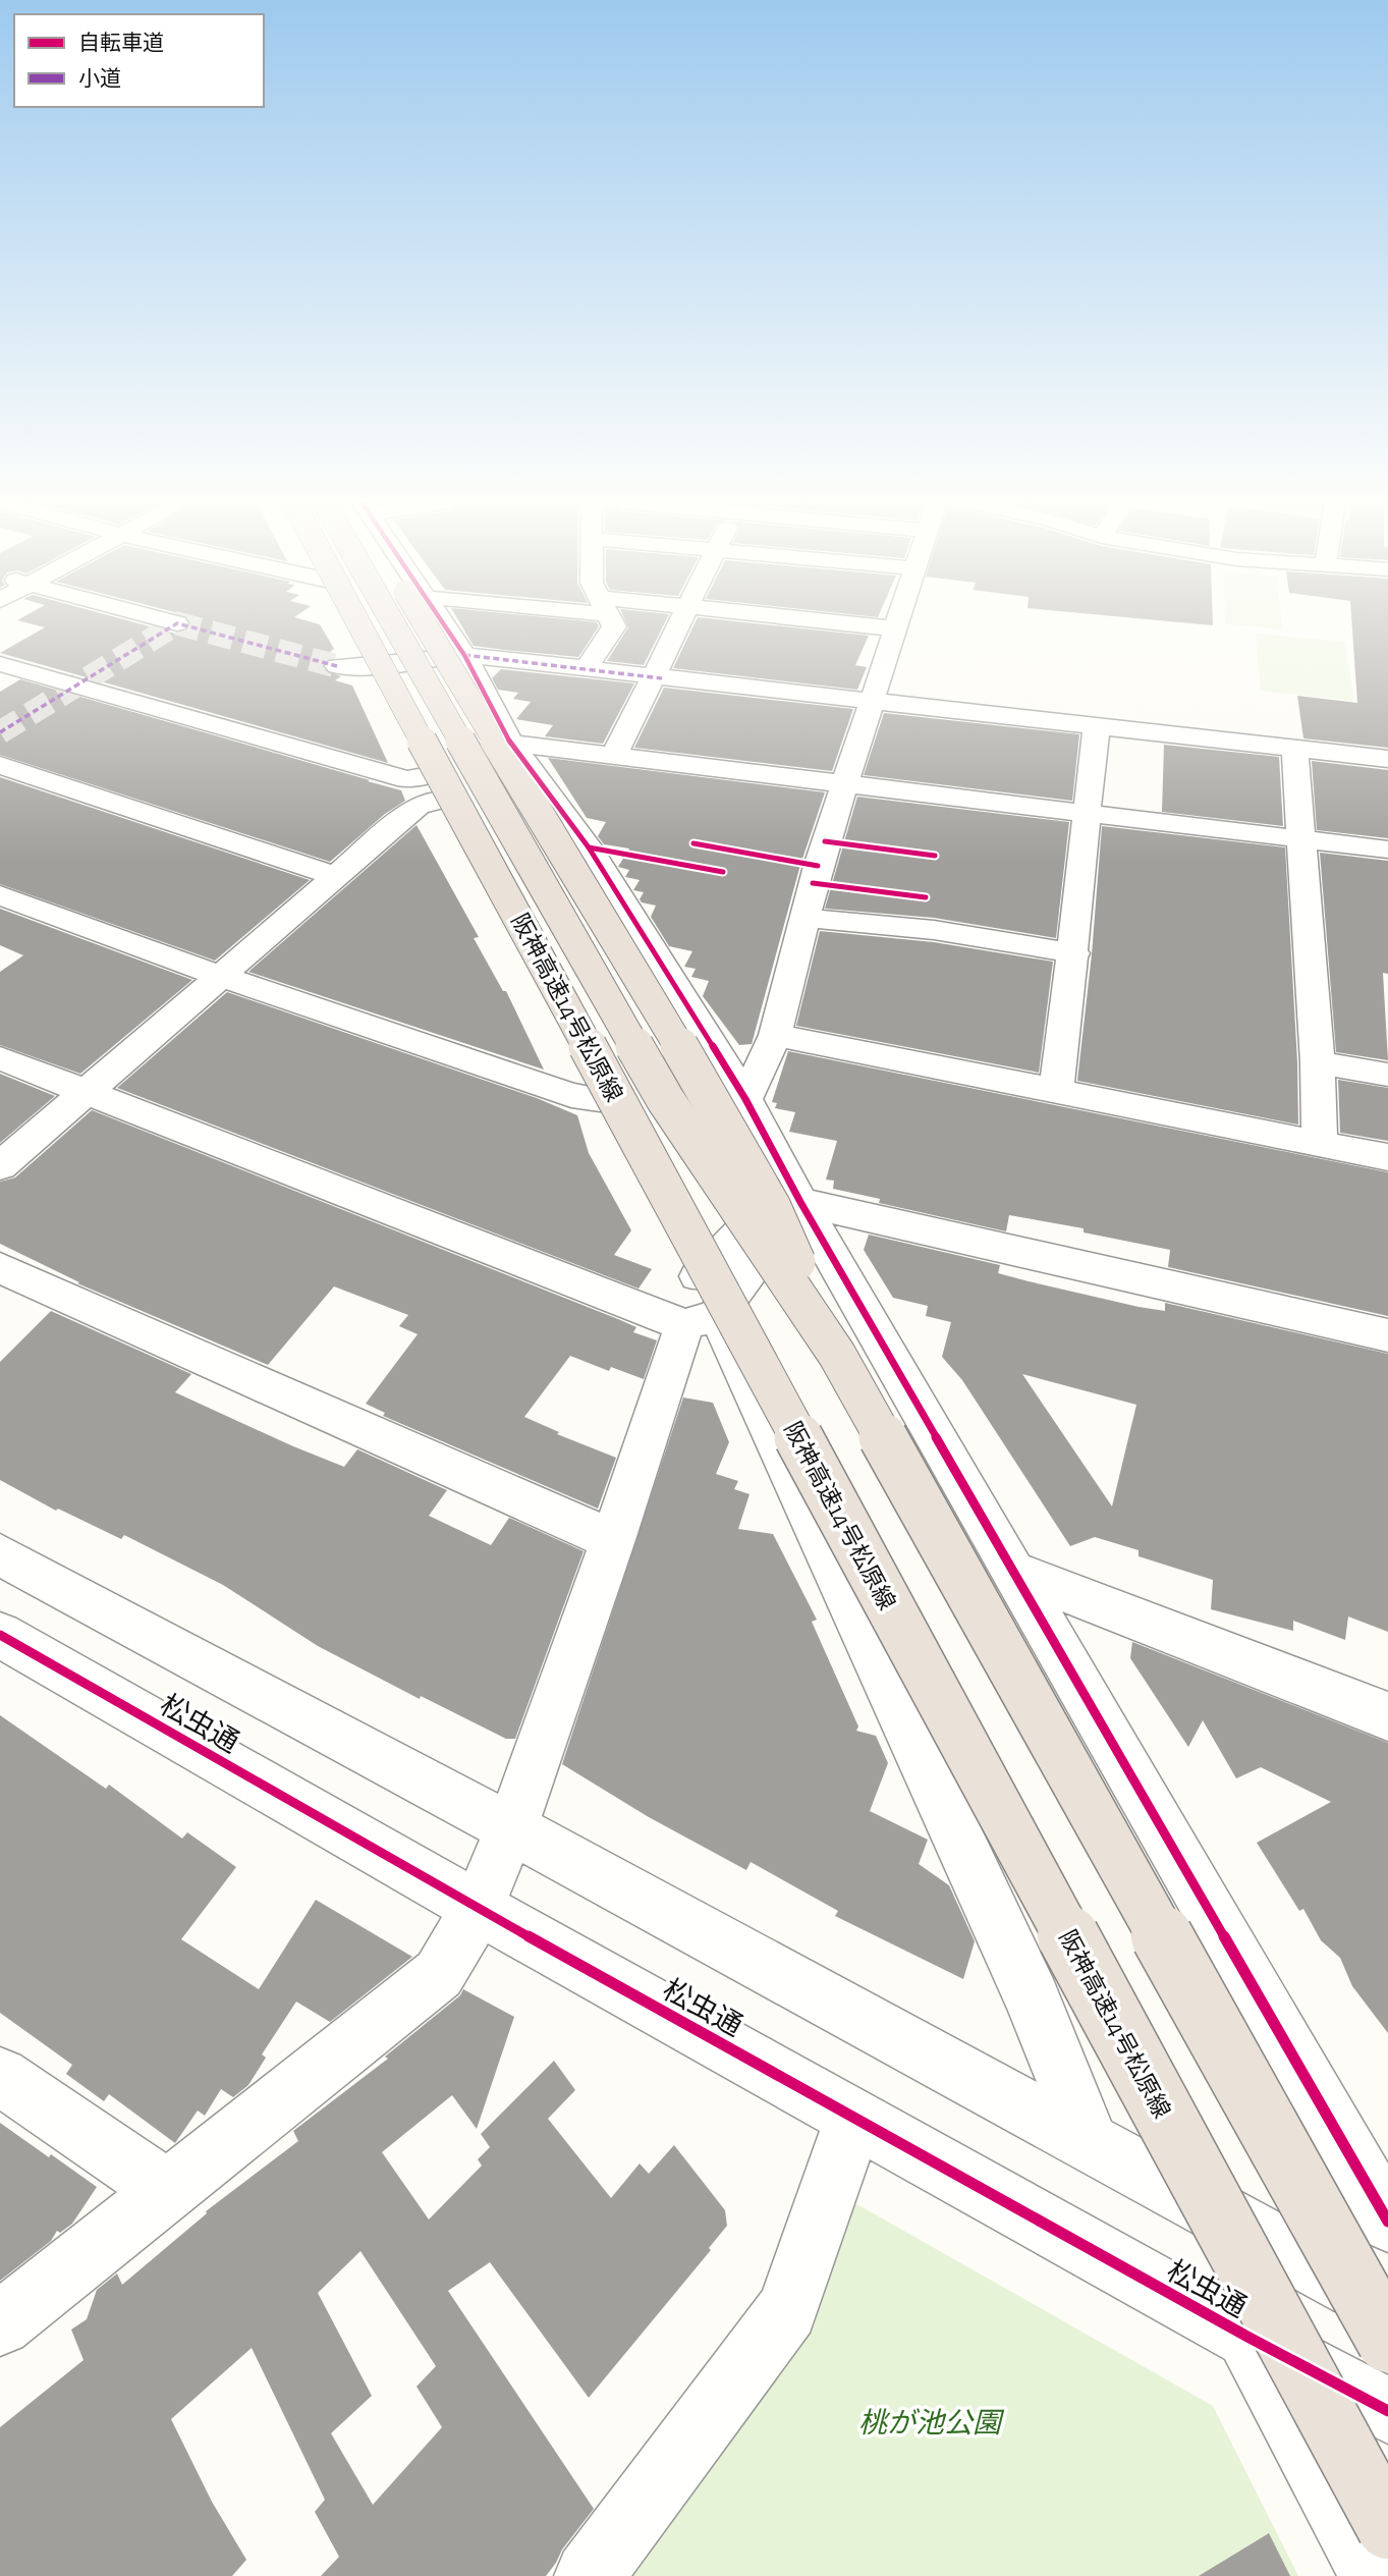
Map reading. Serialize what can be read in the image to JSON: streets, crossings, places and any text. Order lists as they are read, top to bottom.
{
  "streets": {
    "highway": ["阪神高速14号松原線"],
    "street": ["松虫通"]
  },
  "parks": ["桃が池公園"],
  "legend": ["自転車道", "小道"]
}
